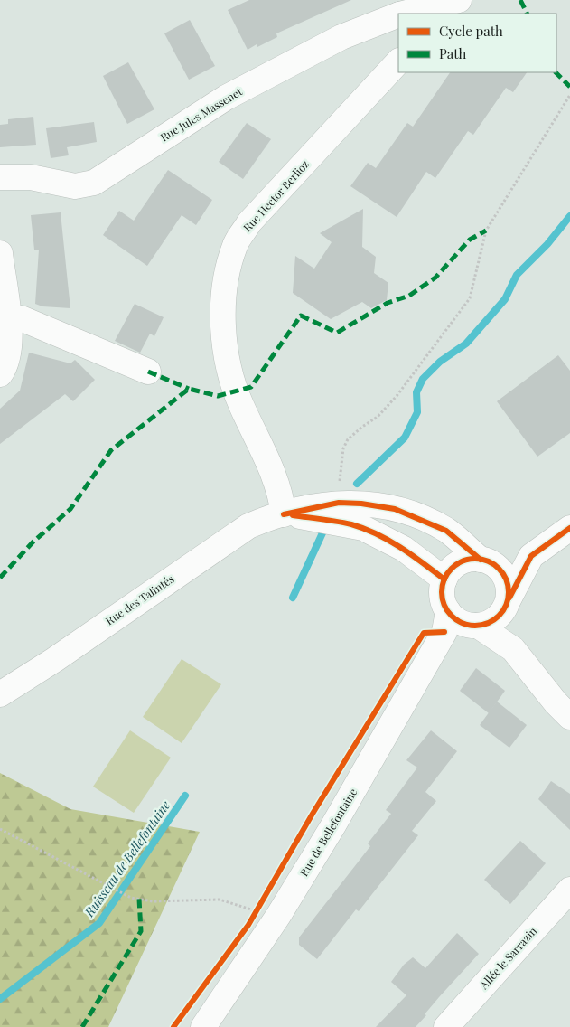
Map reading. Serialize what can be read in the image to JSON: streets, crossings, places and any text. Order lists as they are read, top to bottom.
{
  "streets": {
    "street": [
      "Rue Jules Massenet",
      "Rue Hector Berlioz",
      "Rue des Talintés",
      "Rue de Bellefontaine",
      "Allée le Sarrazin"
    ]
  },
  "crossings": [
    ["Rue Hector Berlioz", "Rue des Talintés"],
    ["Rue des Talintés", "Rue de Bellefontaine"]
  ],
  "water": ["Ruisseau de Bellefontaine"],
  "legend": ["Cycle path", "Path"]
}
